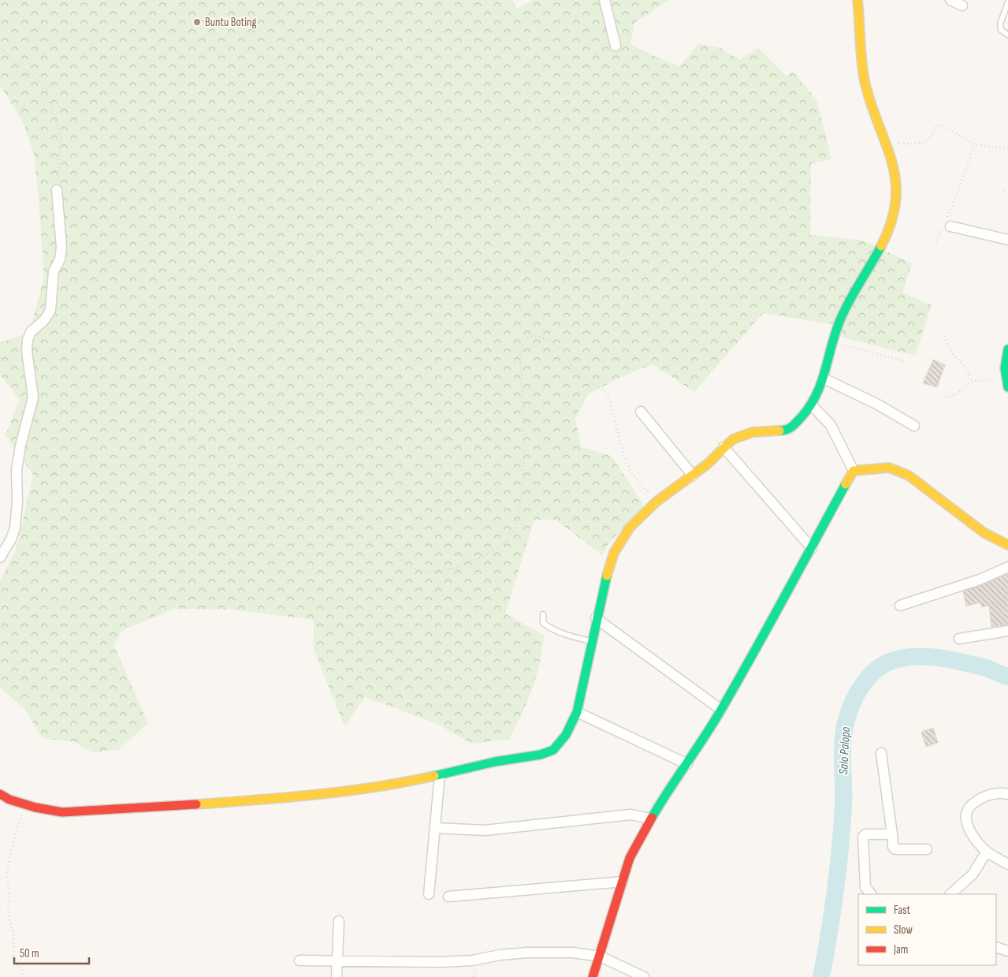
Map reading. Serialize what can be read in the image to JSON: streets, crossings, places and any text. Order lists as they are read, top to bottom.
{
  "water": ["Salo Palopo"],
  "places": ["Buntu Boting"],
  "legend": ["Fast", "Slow", "Jam"],
  "scale_bar": "50 m"
}
